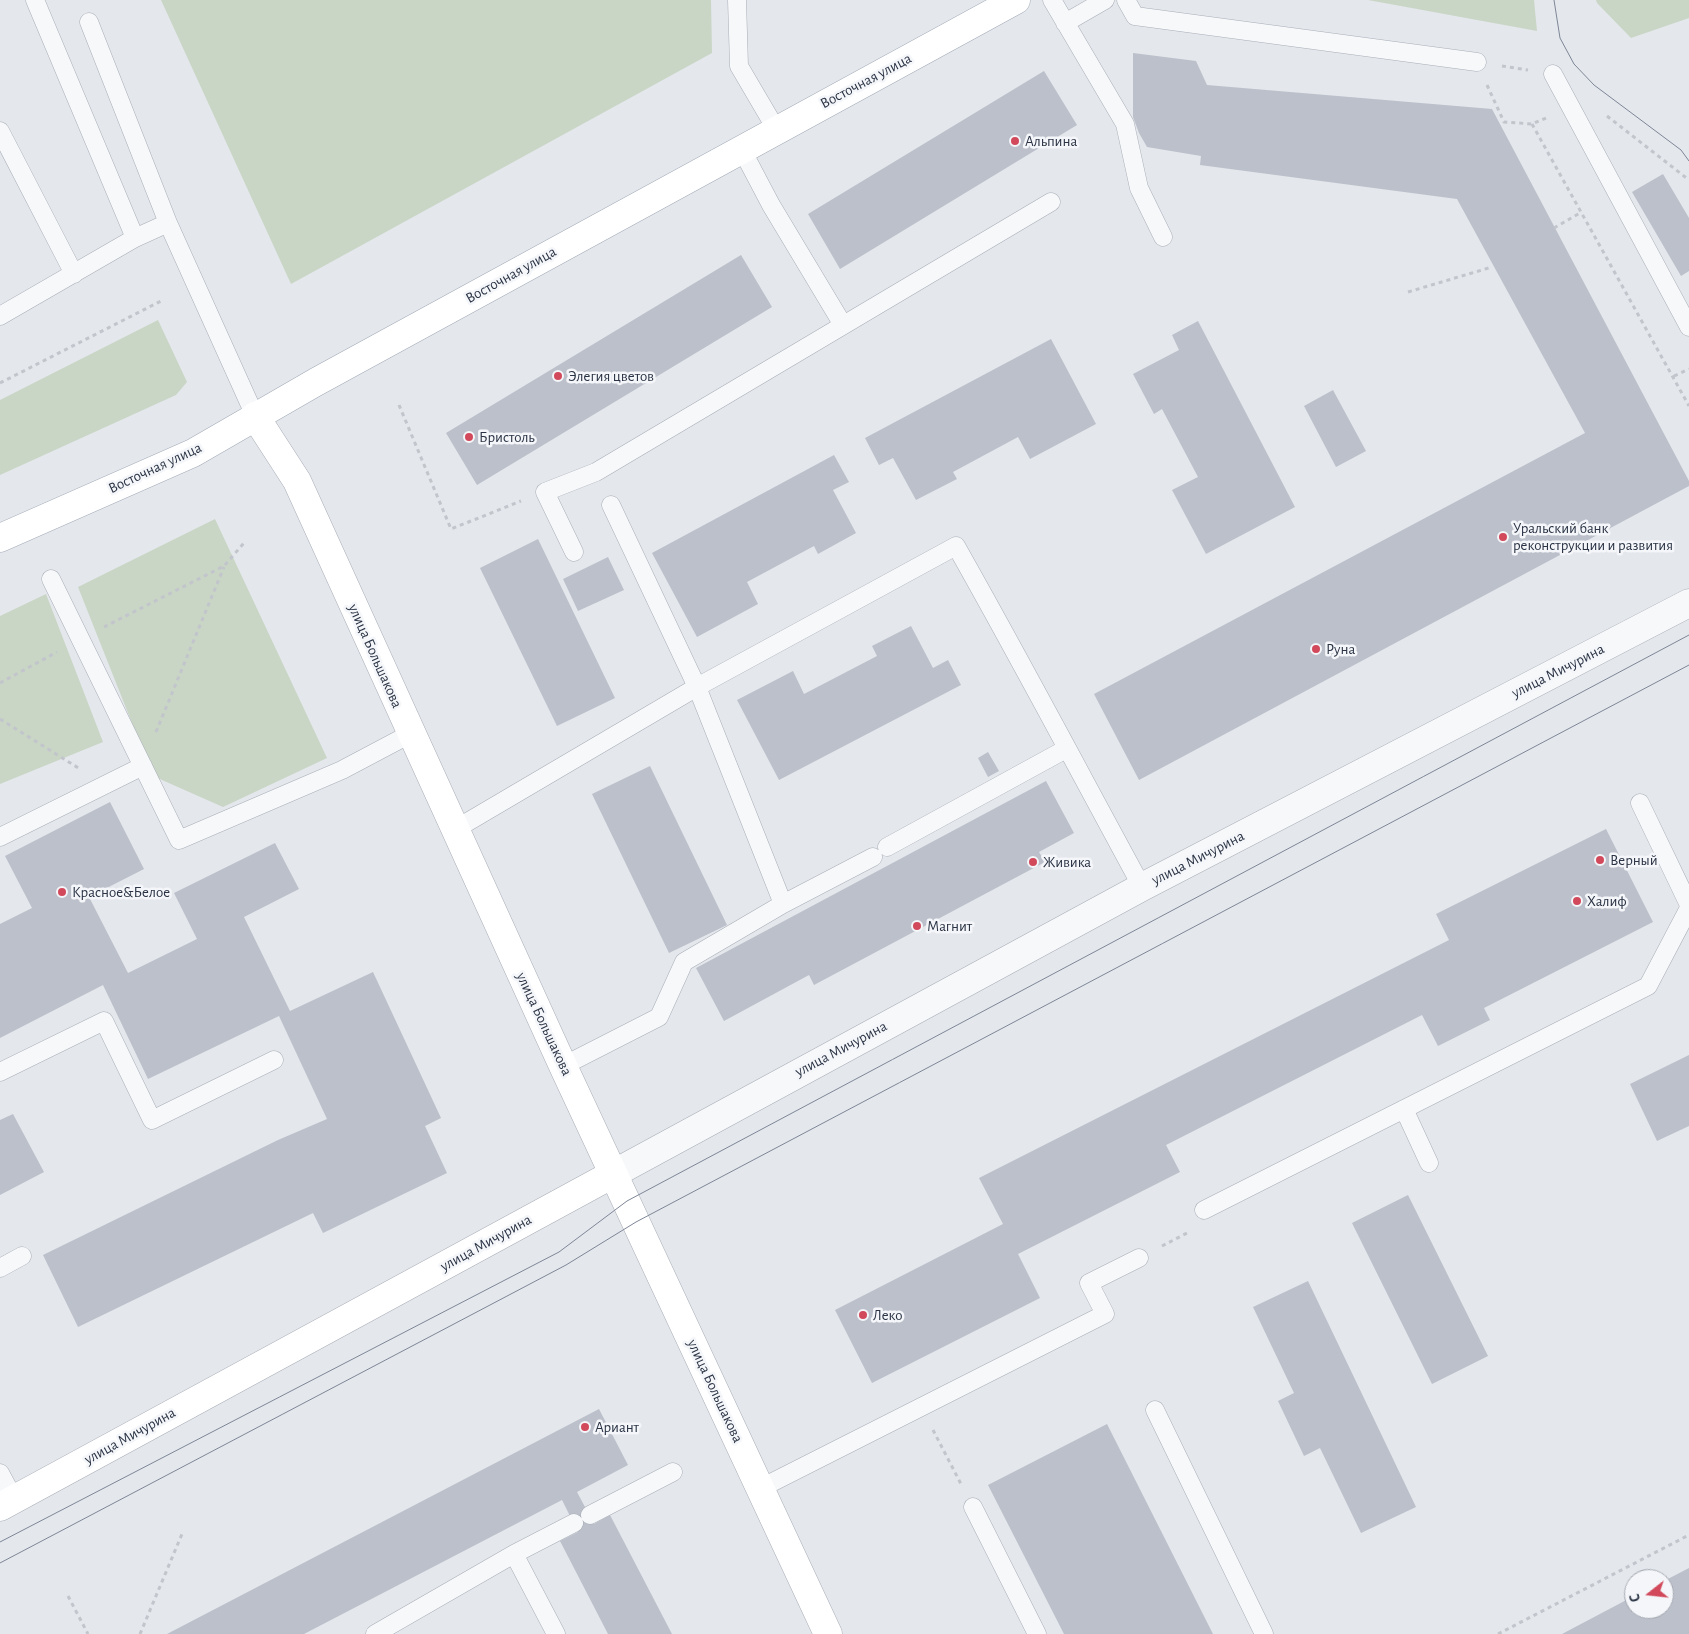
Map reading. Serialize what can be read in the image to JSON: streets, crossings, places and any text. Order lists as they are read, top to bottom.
{
  "streets": {
    "street": ["Восточная улица", "улица Большакова", "улица Мичурина"]
  },
  "crossings": [
    ["Восточная улица", "улица Большакова"],
    ["улица Большакова", "улица Мичурина"]
  ],
  "places": [
    "Альпина",
    "Элегия цветов",
    "Бристоль",
    "Уральский банк реконструкции и развития",
    "Руна",
    "Верный",
    "Живика",
    "Красное&Белое",
    "Халиф",
    "Магнит",
    "Леко",
    "Ариант"
  ],
  "north": "left"
}
